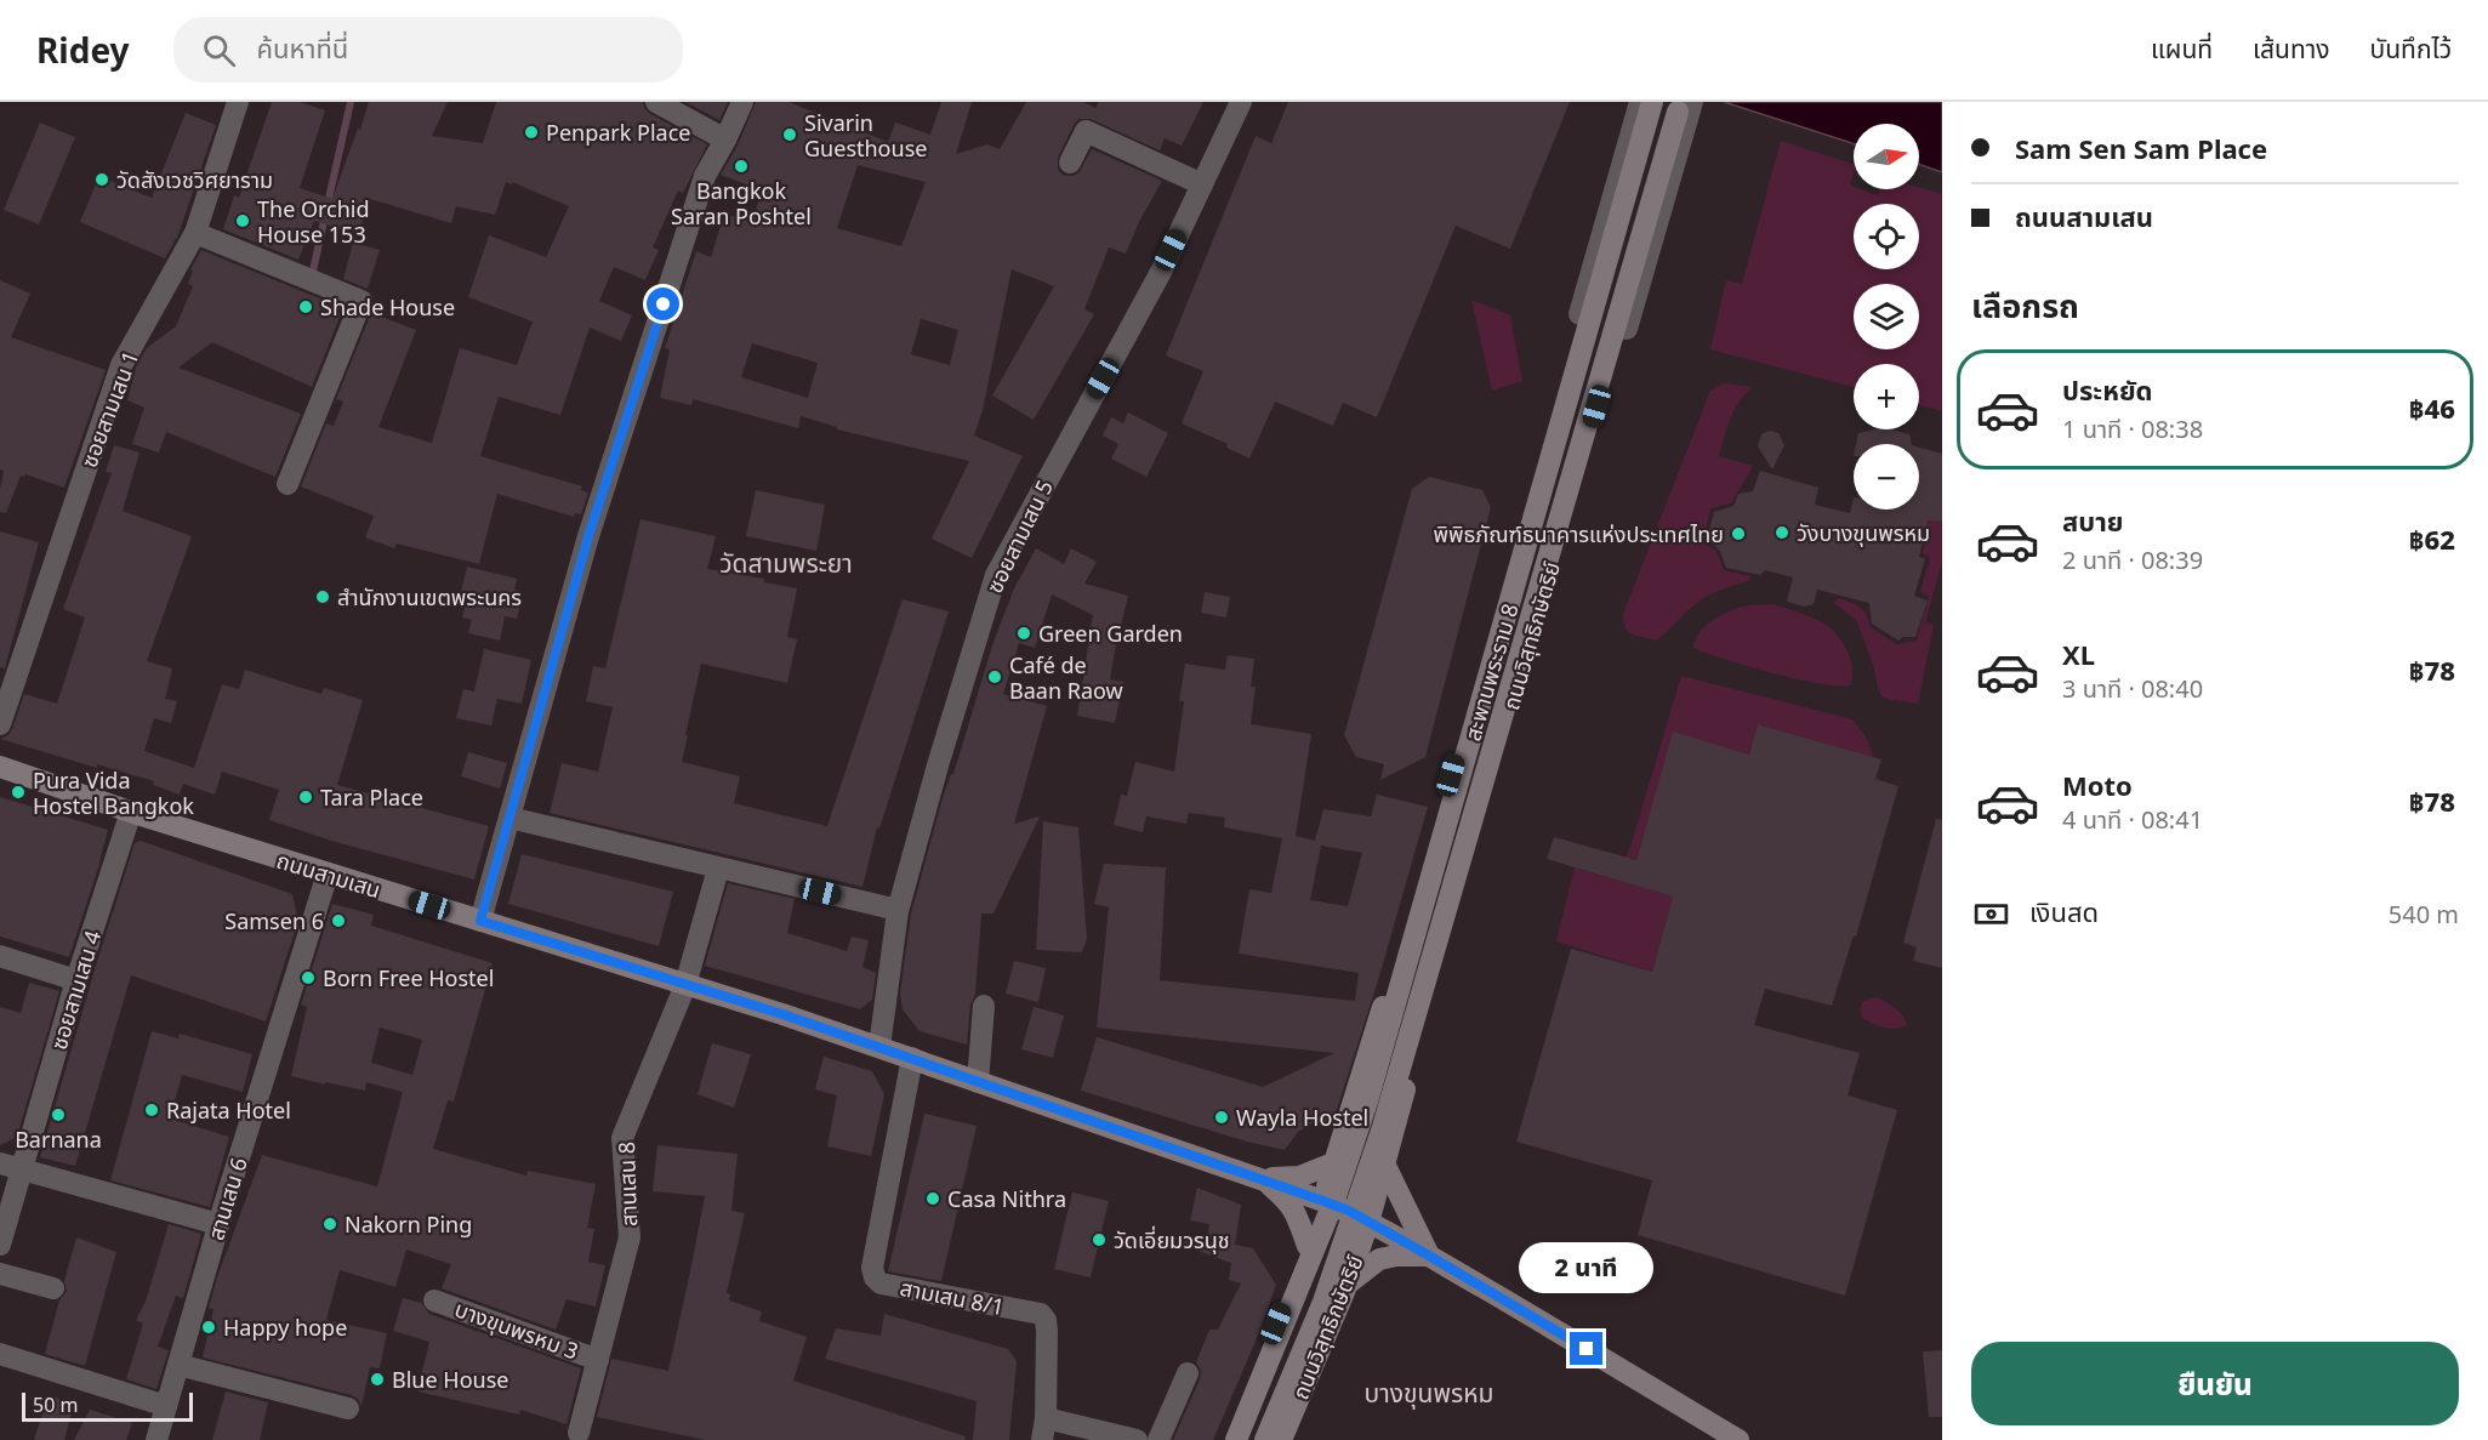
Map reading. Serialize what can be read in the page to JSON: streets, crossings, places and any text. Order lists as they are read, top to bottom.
{
  "streets": {
    "main road": ["ถนนวิสุทธิกษัตริย์", "สะพานพระราม 8", "ถนนสามเสน"],
    "street": [
      "ซอยสามเสน 1",
      "ซอยสามเสน 5",
      "ซอยสามเสน 4",
      "สานเสน 8",
      "สานเสน 6",
      "สามเสน 8/1",
      "บางขุนพรหม 3"
    ]
  },
  "crossings": [
    ["ซอยสามเสน 5", "ถนนสามเสน"],
    ["ถนนวิสุทธิกษัตริย์", "ถนนสามเสน"],
    ["ถนนสามเสน", "ซอยสามเสน 4"],
    ["ถนนสามเสน", "สานเสน 8"],
    ["ถนนสามเสน", "สานเสน 6"],
    ["ถนนสามเสน", "สามเสน 8/1"],
    ["สานเสน 8", "บางขุนพรหม 3"]
  ],
  "districts": ["วัดสามพระยา", "บางขุนพรหม"],
  "places": [
    "Penpark Place",
    "Sivarin Guesthouse",
    "Bangkok Saran Poshtel",
    "วัดสังเวชวิศยาราม",
    "The Orchid House 153",
    "Shade House",
    "วังบางขุนพรหม",
    "พิพิธภัณฑ์ธนาคารแห่งประเทศไทย",
    "สำนักงานเขตพระนคร",
    "Green Garden",
    "Café de Baan Raow",
    "Pura Vida Hostel Bangkok",
    "Tara Place",
    "Samsen 6",
    "Born Free Hostel",
    "Rajata Hotel",
    "Barnana",
    "Wayla Hostel",
    "Casa Nithra",
    "Nakorn Ping",
    "วัดเอี่ยมวรนุช",
    "Happy hope",
    "Blue House"
  ],
  "scale_bar": "50 m",
  "north": "right",
  "page": {
    "header": "Ridey",
    "search": "ค้นหาที่นี่",
    "nav": ["แผนที่", "เส้นทาง", "บันทึกไว้"],
    "banner": ["Sam Sen Sam Place", "ถนนสามเสน"],
    "map_buttons": ["+", "−"],
    "heading": "เลือกรถ",
    "list": [
      {
        "name": "ประหยัด",
        "note": "1 นาที · 08:38",
        "value": "฿46"
      },
      {
        "name": "สบาย",
        "note": "2 นาที · 08:39",
        "value": "฿62"
      },
      {
        "name": "XL",
        "note": "3 นาที · 08:40",
        "value": "฿78"
      },
      {
        "name": "Moto",
        "note": "4 นาที · 08:41",
        "value": "฿78"
      }
    ],
    "pay": ["เงินสด", "540 m"],
    "bubble": "2 นาที",
    "buttons": "ยืนยัน",
    "scale": "50 m"
  }
}
